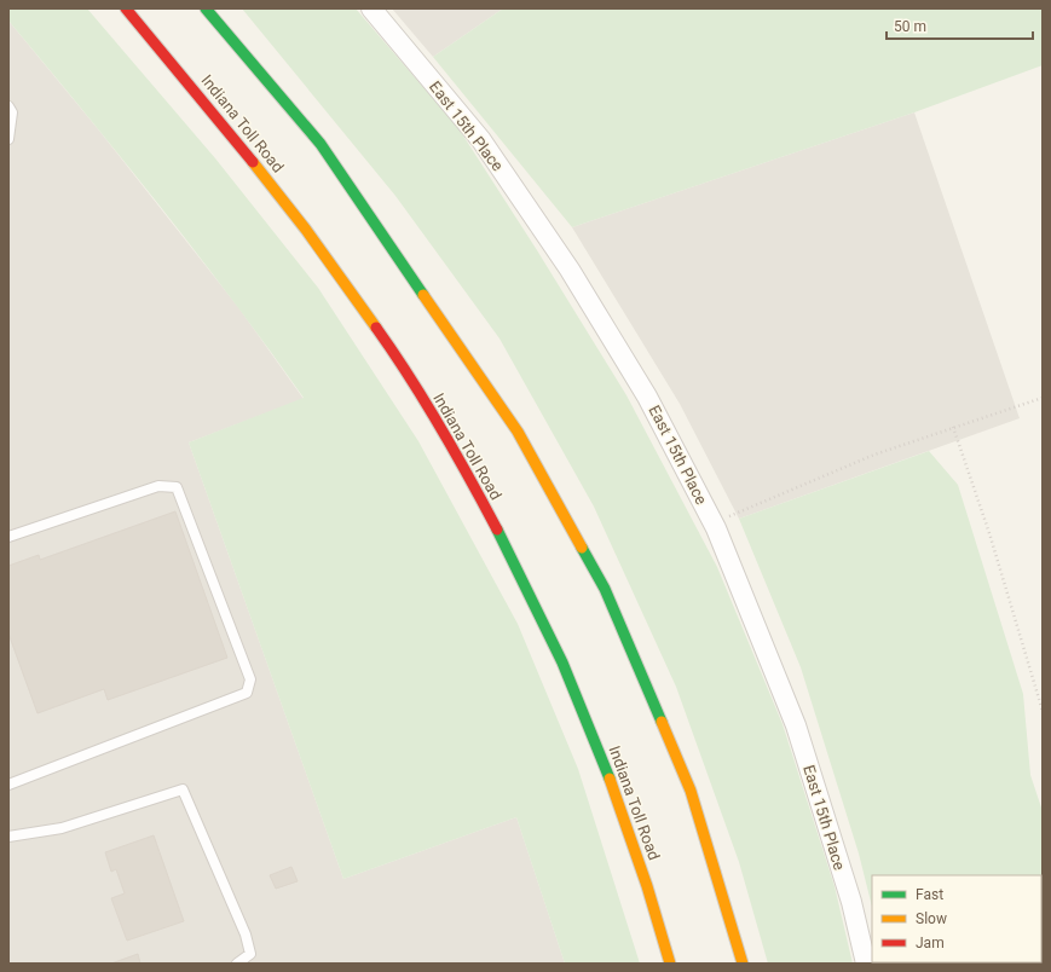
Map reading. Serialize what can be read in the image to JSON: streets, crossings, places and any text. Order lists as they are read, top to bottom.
{
  "streets": {
    "highway": ["Indiana Toll Road"],
    "street": ["East 15th Place"]
  },
  "legend": ["Fast", "Slow", "Jam"],
  "scale_bar": "50 m"
}
